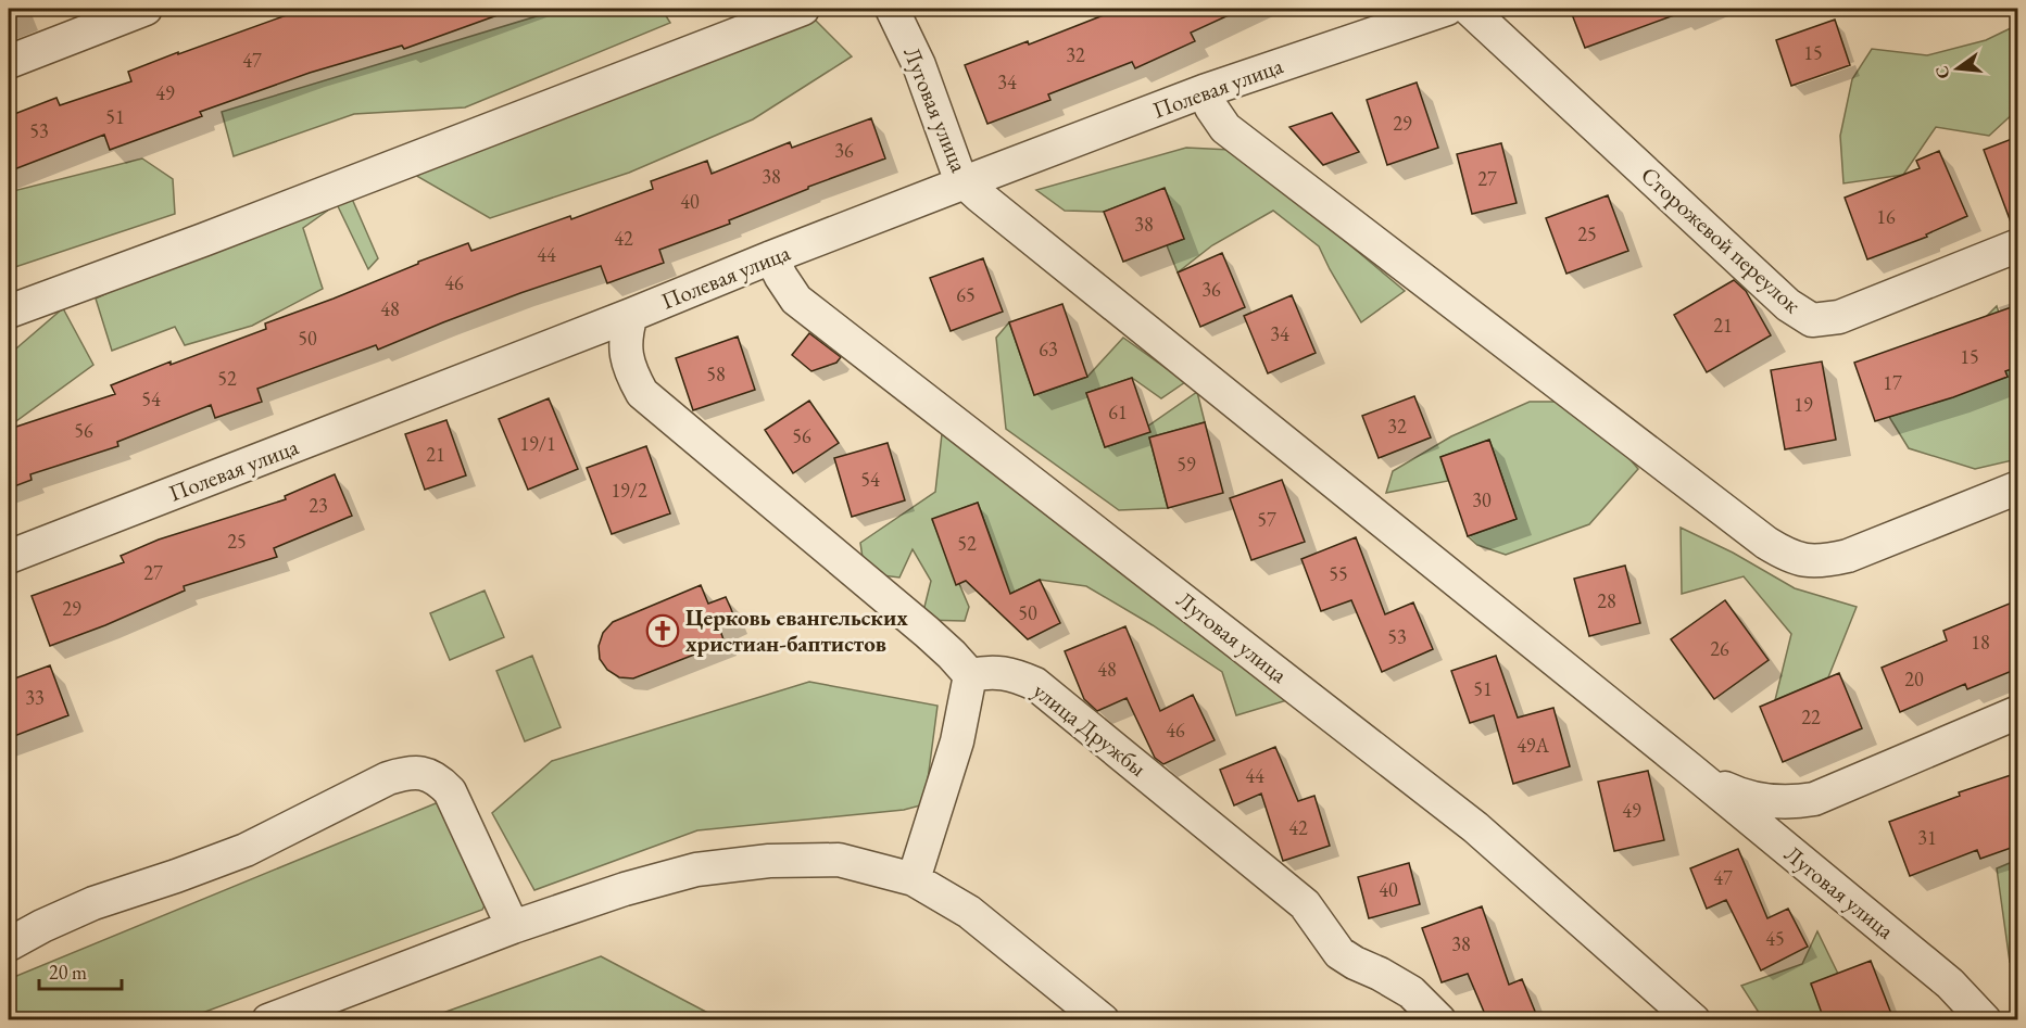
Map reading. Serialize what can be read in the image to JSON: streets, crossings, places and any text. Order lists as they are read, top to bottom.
{
  "streets": {
    "street": [
      "Полевая улица",
      "Луговая улица",
      "Сторожевой переулок",
      "улица Дружбы"
    ]
  },
  "crossings": [
    ["Полевая улица", "Луговая улица"]
  ],
  "places": {
    "church": ["Церковь евангельских христиан-баптистов"]
  },
  "house_numbers": [
    "15",
    "32",
    "47",
    "34",
    "49",
    "51",
    "29",
    "53",
    "36",
    "38",
    "27",
    "40",
    "16",
    "38",
    "25",
    "42",
    "44",
    "46",
    "36",
    "65",
    "48",
    "21",
    "34",
    "50",
    "63",
    "15",
    "58",
    "52",
    "17",
    "54",
    "19",
    "61",
    "32",
    "56",
    "56",
    "19/1",
    "21",
    "59",
    "54",
    "19/2",
    "30",
    "23",
    "57",
    "25",
    "52",
    "27",
    "55",
    "28",
    "29",
    "50",
    "53",
    "18",
    "26",
    "48",
    "20",
    "51",
    "33",
    "22",
    "46",
    "49А",
    "44",
    "49",
    "42",
    "31",
    "47",
    "40",
    "45",
    "38"
  ],
  "scale_bar": "20 m",
  "north": "left"
}
